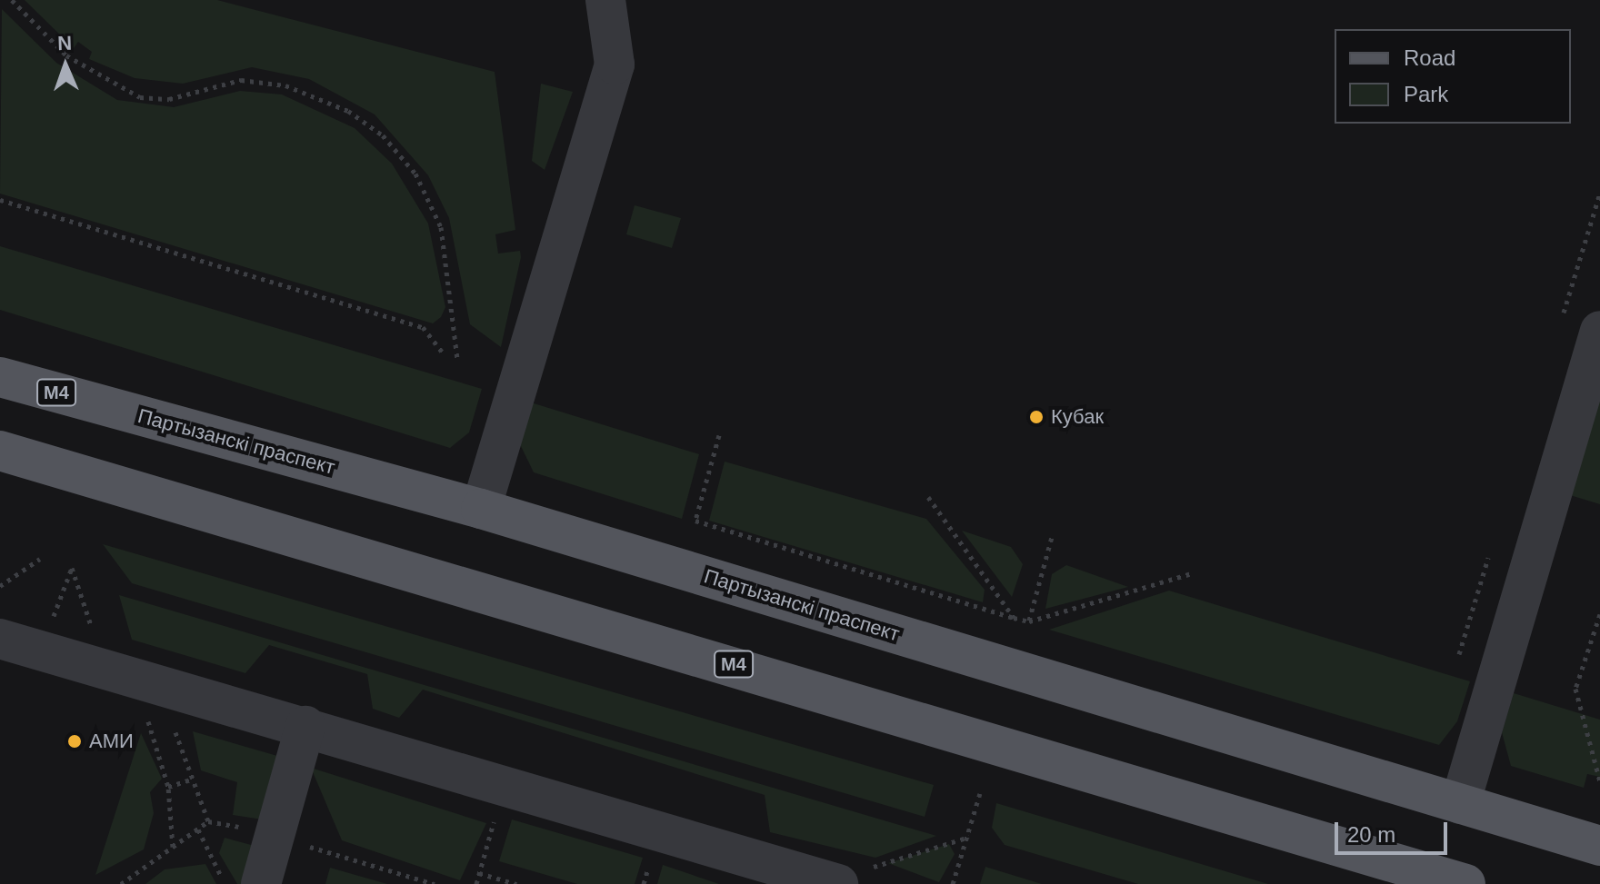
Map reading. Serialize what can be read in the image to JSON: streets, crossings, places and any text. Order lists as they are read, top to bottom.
{
  "streets": {
    "main road": ["М4", "Партызанскі праспект"]
  },
  "places": ["Кубак", "АМИ"],
  "legend": ["Road", "Park"],
  "scale_bar": "20 m",
  "north": "top"
}
